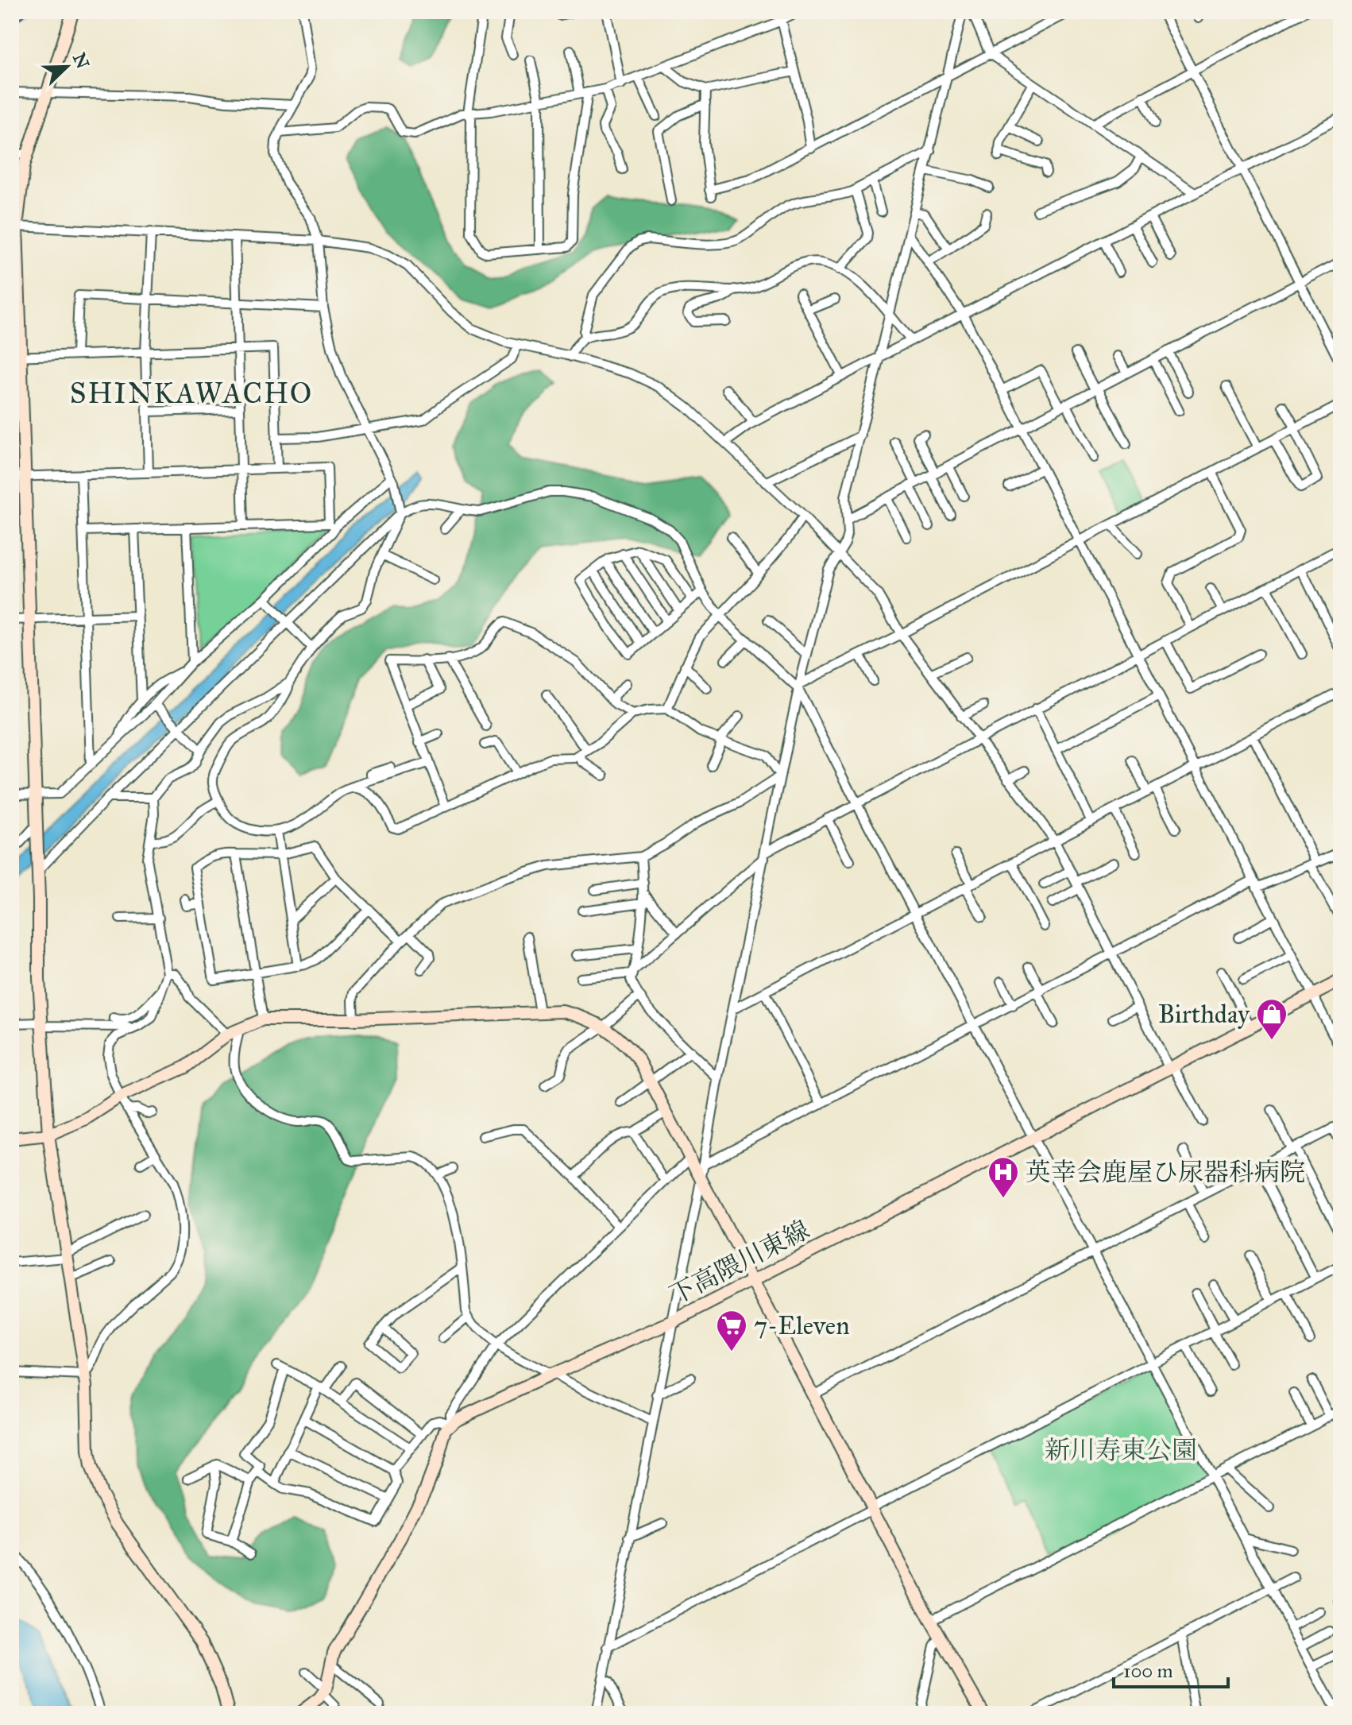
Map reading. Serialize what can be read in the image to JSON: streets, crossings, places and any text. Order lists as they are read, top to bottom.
{
  "streets": {
    "street": ["下高隈川東線"]
  },
  "districts": ["SHINKAWACHO"],
  "parks": ["新川寿東公園"],
  "places": {
    "shop": ["Birthday"],
    "hospital": ["英幸会鹿屋ひ尿器科病院"],
    "supermarket": ["7-Eleven"]
  },
  "scale_bar": "100 m",
  "north": "top right"
}
